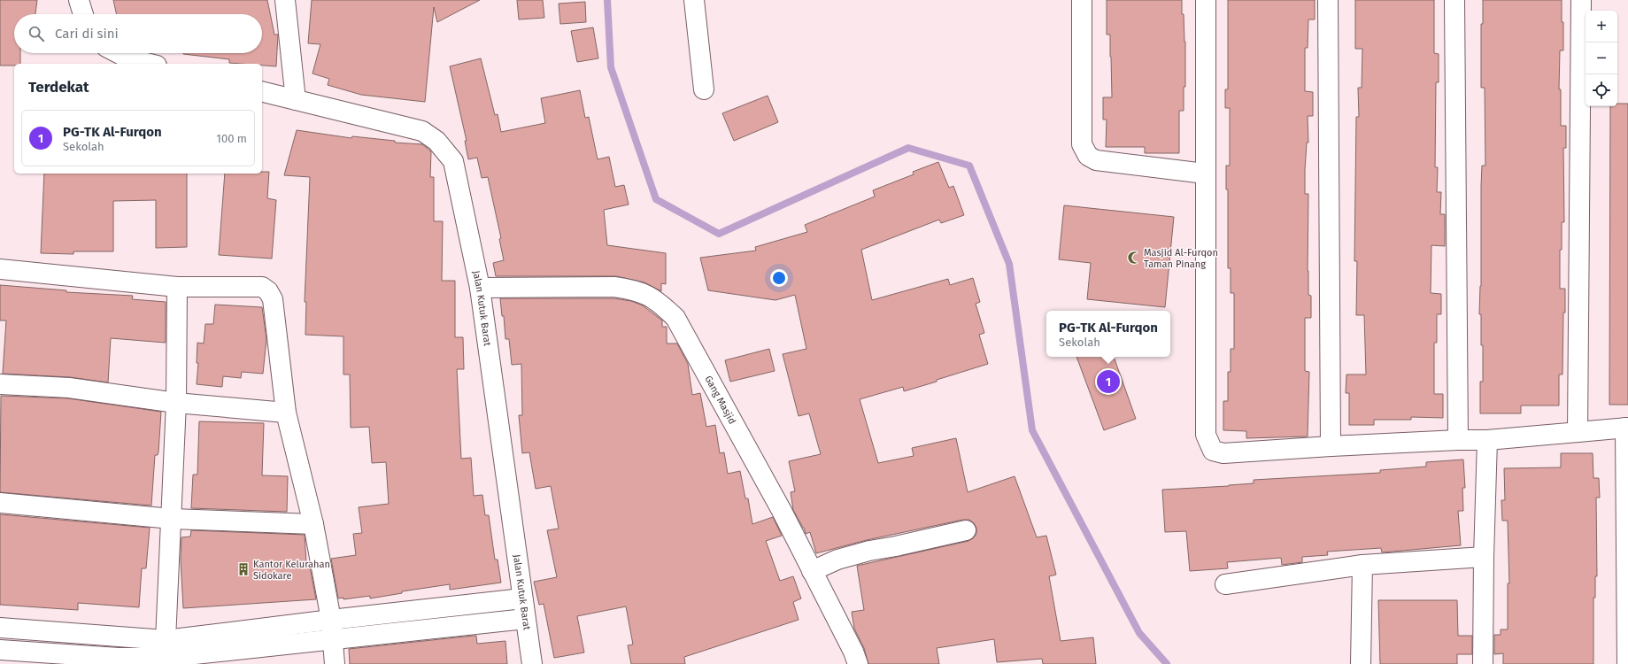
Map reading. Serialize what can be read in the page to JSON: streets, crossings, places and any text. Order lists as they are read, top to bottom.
{
  "streets": {
    "street": ["Jalan Kutuk Barat", "Gang Masjid"]
  },
  "crossings": [
    ["Jalan Kutuk Barat", "Gang Masjid"]
  ],
  "places": {
    "mosque": ["Masjid Al-Furqon Taman Pinang"],
    "building": ["Kantor Kelurahan Sidokare"]
  },
  "page": {
    "map_buttons": ["+", "−"],
    "search": "Cari di sini",
    "heading": "Terdekat",
    "list": [
      {
        "mark": "1",
        "name": "PG-TK Al-Furqon",
        "note": "Sekolah",
        "value": "100 m"
      }
    ],
    "popup": ["PG-TK Al-Furqon", "Sekolah"],
    "pins": "1"
  }
}
